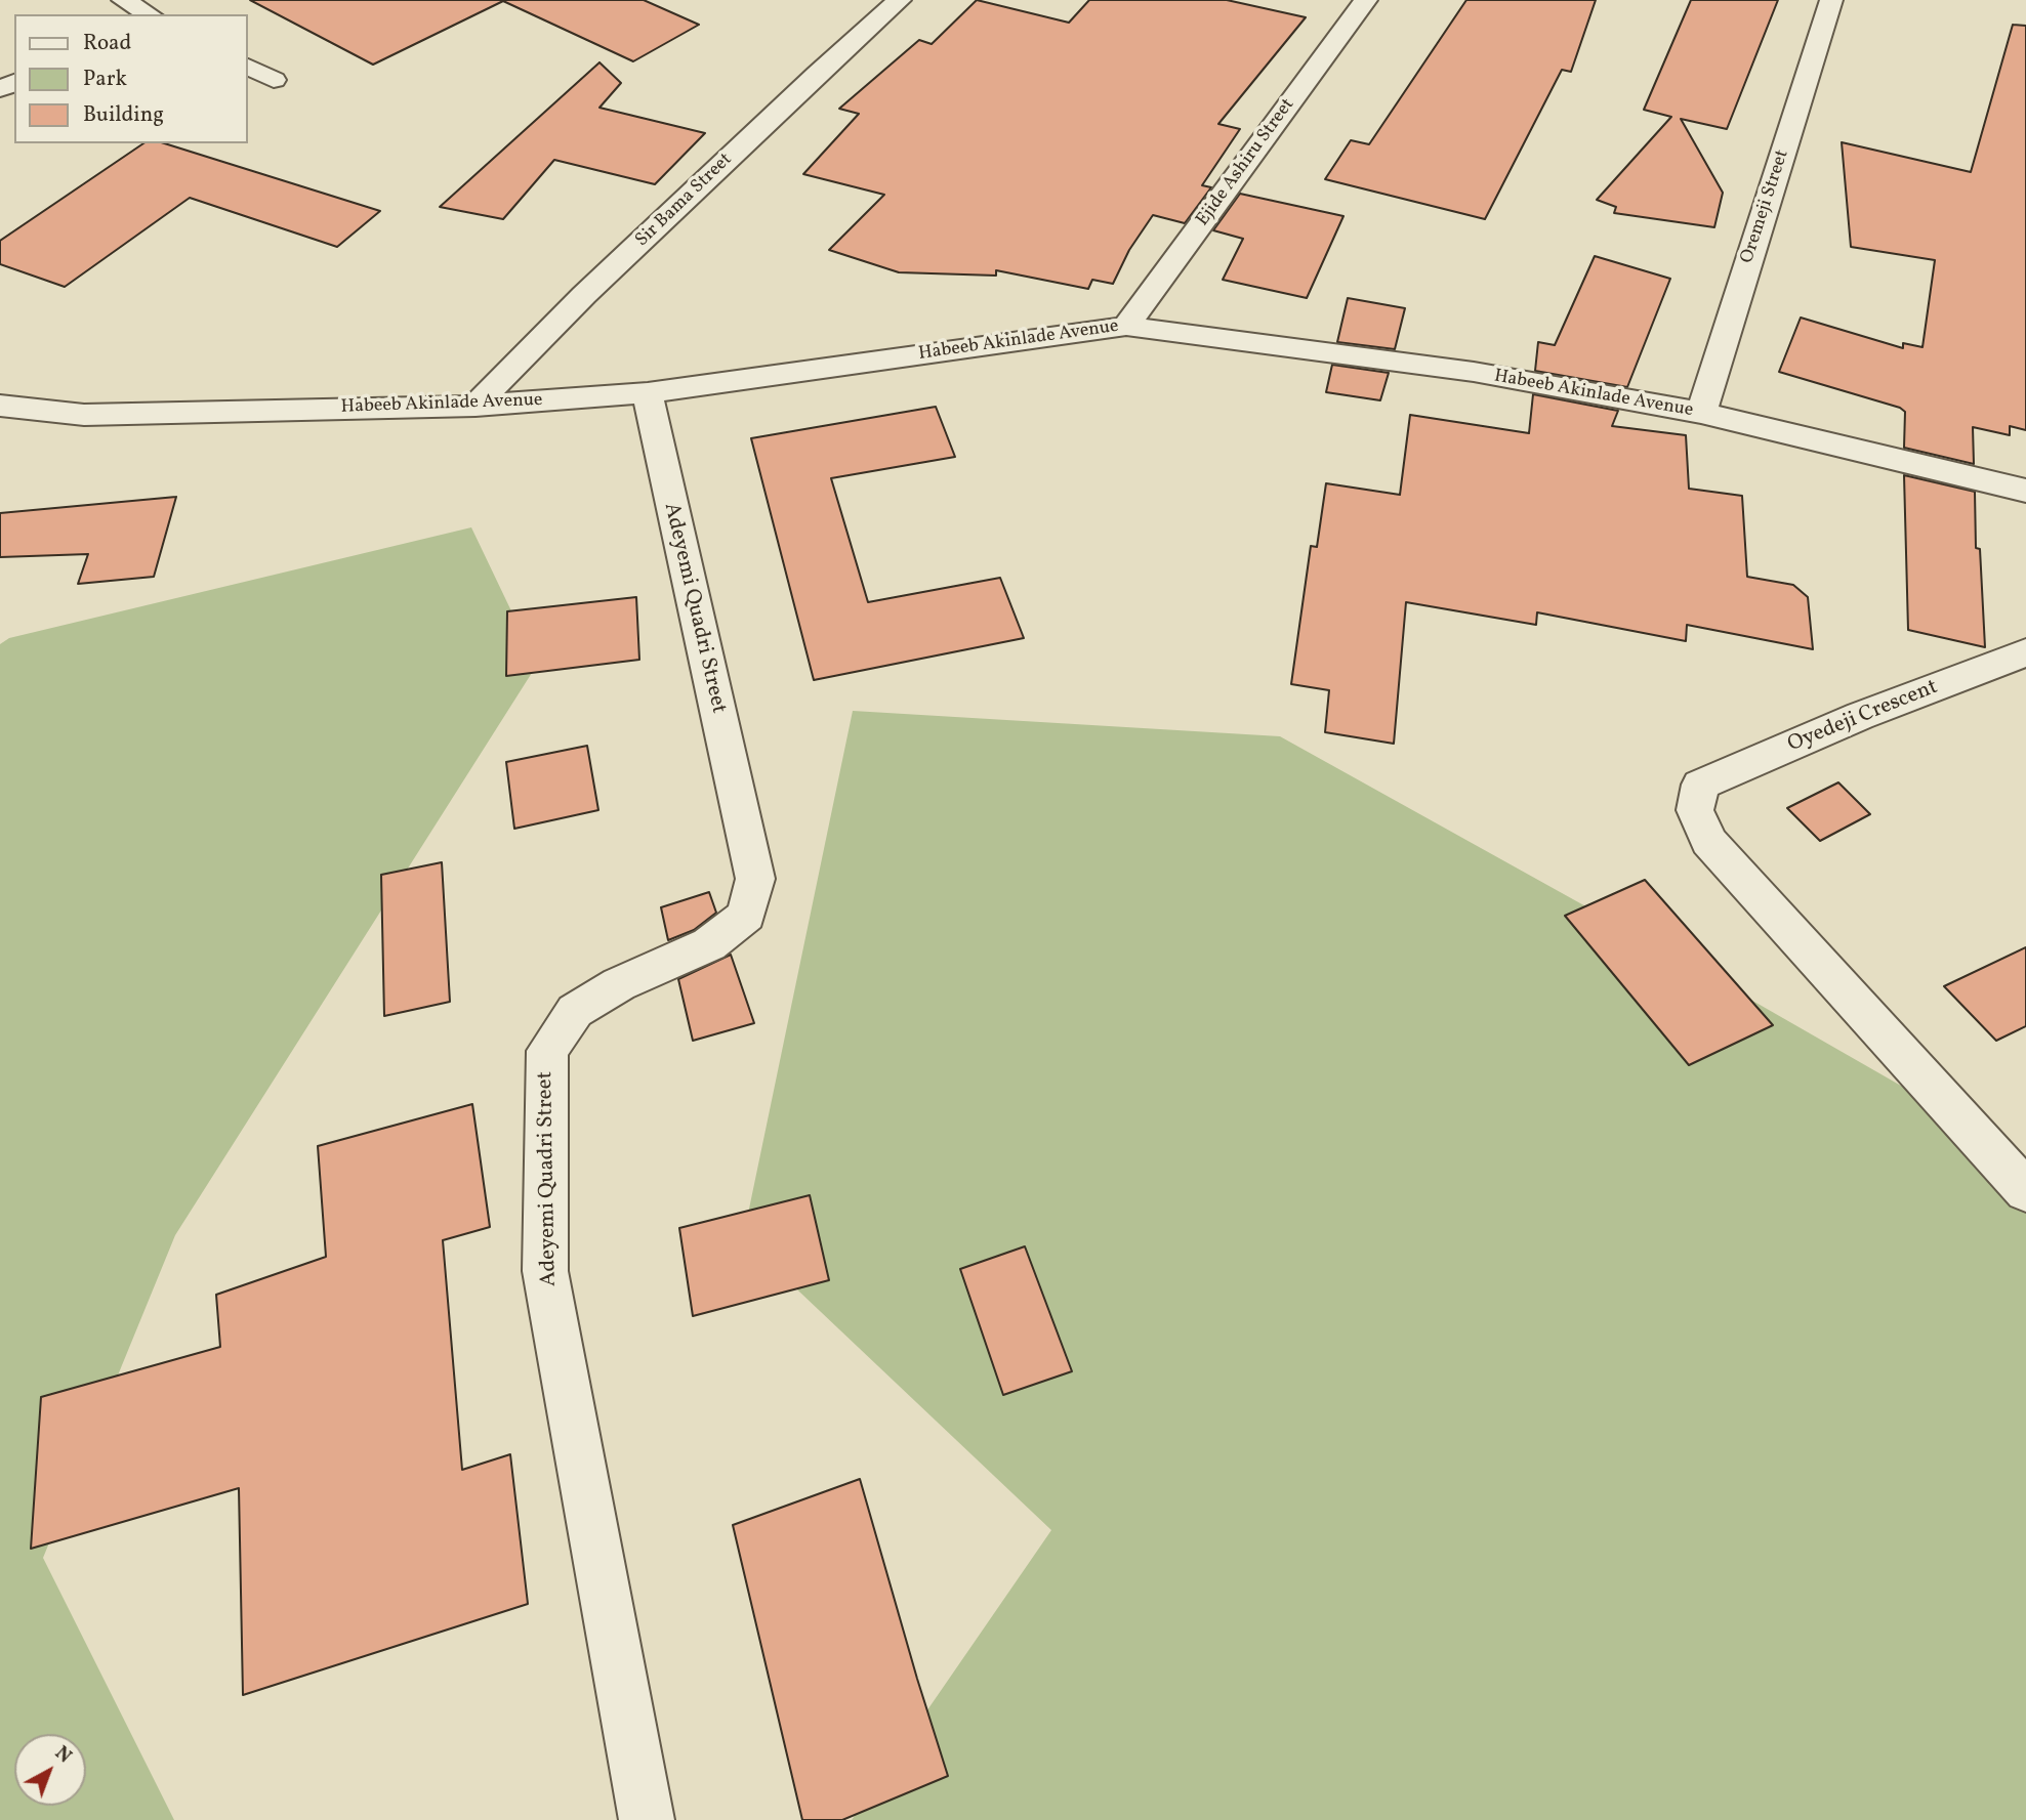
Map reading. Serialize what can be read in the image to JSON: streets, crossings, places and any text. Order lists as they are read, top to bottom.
{
  "streets": {
    "street": [
      "Ejide Ashiru Street",
      "Sir Bama Street",
      "Oremeji Street",
      "Habeeb Akinlade Avenue",
      "Adeyemi Quadri Street",
      "Oyedeji Crescent"
    ]
  },
  "crossings": [
    ["Ejide Ashiru Street", "Habeeb Akinlade Avenue"],
    ["Sir Bama Street", "Habeeb Akinlade Avenue"],
    ["Oremeji Street", "Habeeb Akinlade Avenue"],
    ["Habeeb Akinlade Avenue", "Adeyemi Quadri Street"]
  ],
  "legend": ["Road", "Park", "Building"],
  "north": "top right"
}
